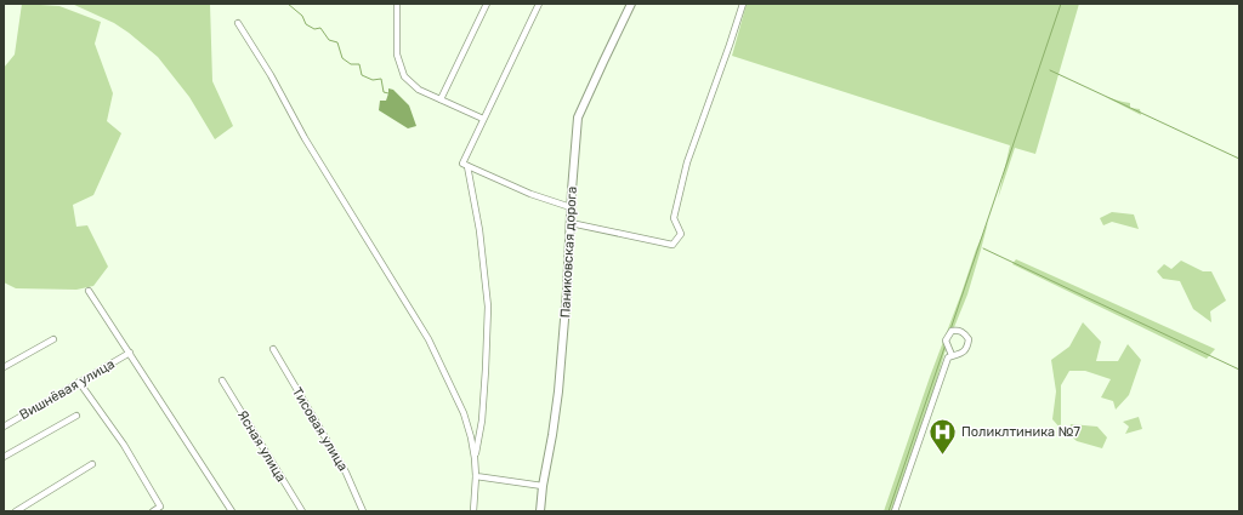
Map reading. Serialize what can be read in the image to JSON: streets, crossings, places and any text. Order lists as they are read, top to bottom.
{
  "streets": {
    "street": [
      "Паниковская дорога",
      "Вишнёвая улица",
      "Тисовая улица",
      "Ясная улица"
    ]
  },
  "places": {
    "hospital": ["Поликлтиника №7"]
  }
}
